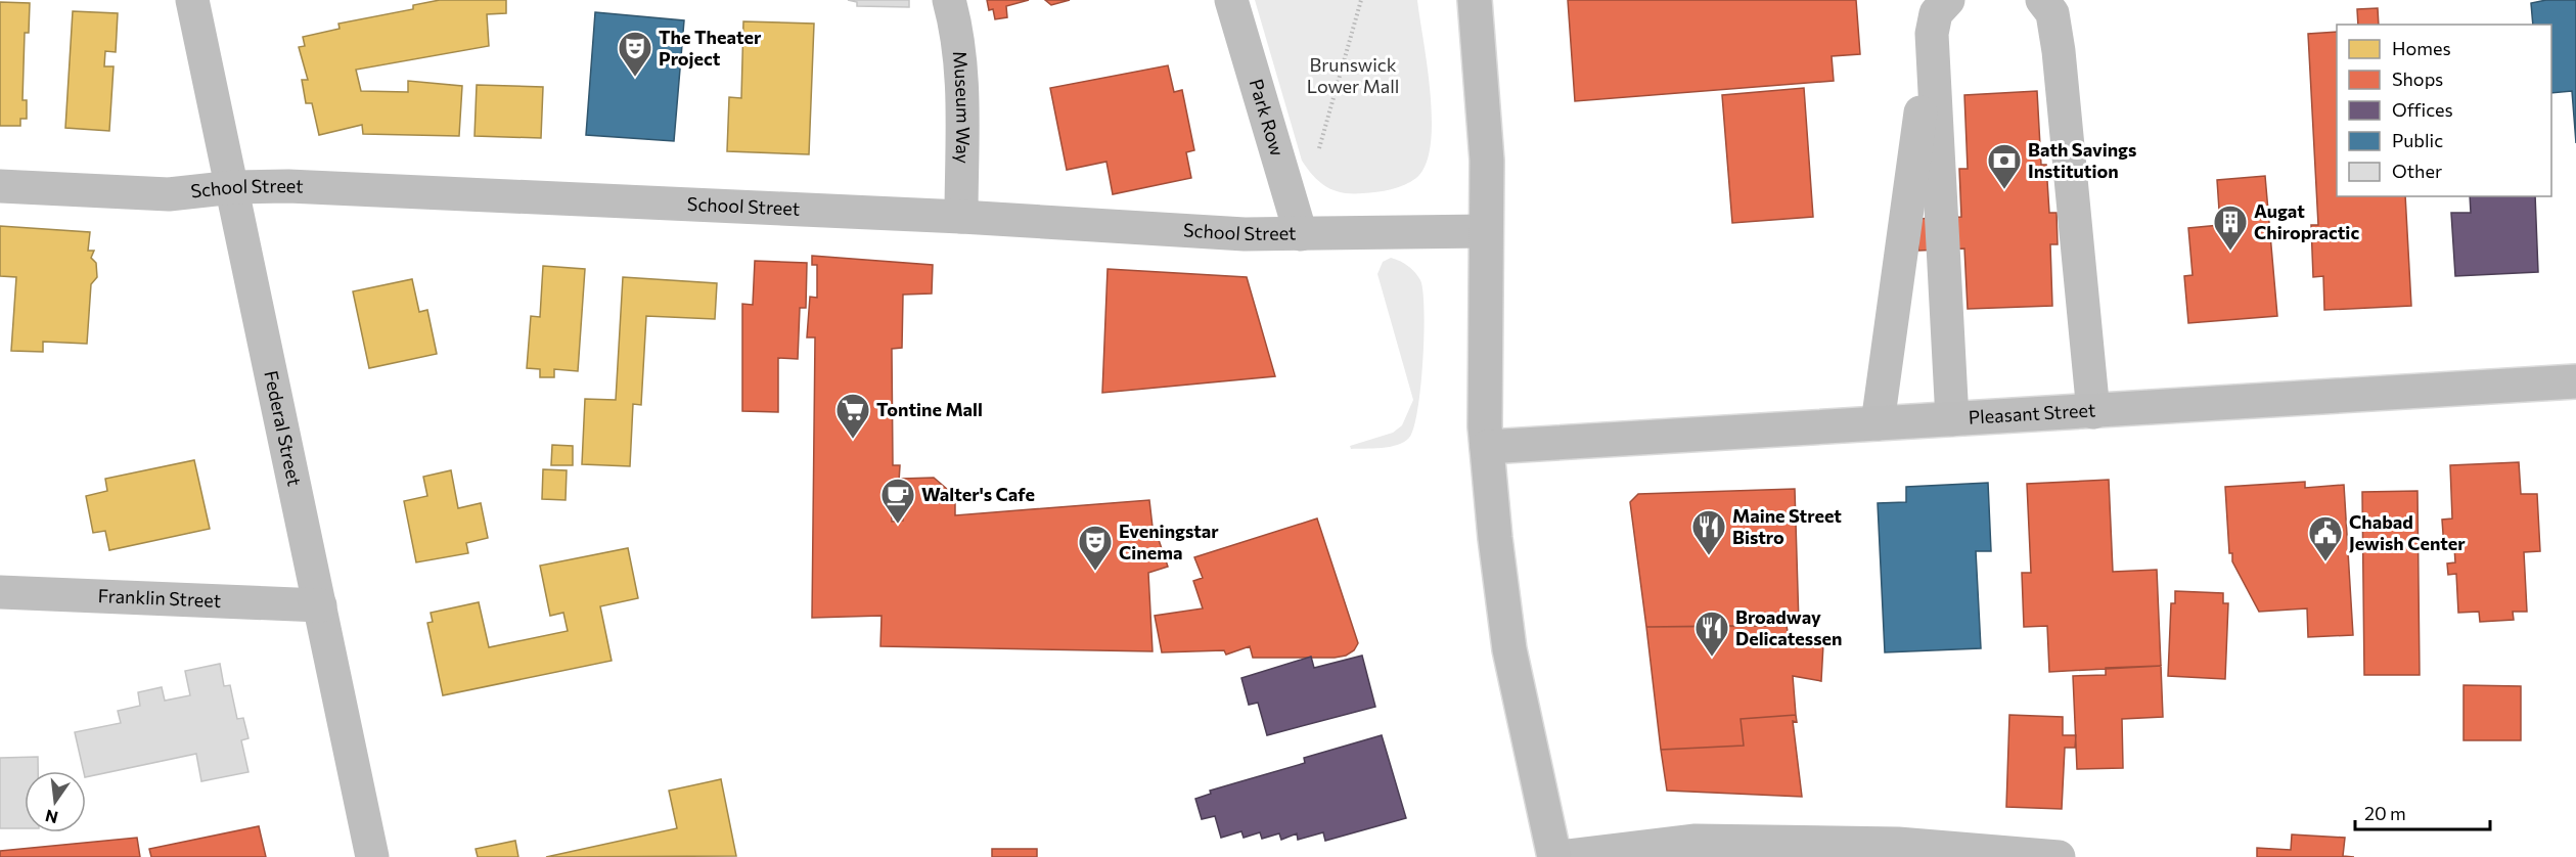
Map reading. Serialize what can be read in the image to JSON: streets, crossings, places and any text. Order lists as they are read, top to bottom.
{
  "streets": {
    "main road": ["Pleasant Street"],
    "street": [
      "Museum Way",
      "Park Row",
      "School Street",
      "Federal Street",
      "Franklin Street"
    ]
  },
  "crossings": [
    ["Museum Way", "School Street"],
    ["Park Row", "School Street"],
    ["School Street", "Federal Street"],
    ["Federal Street", "Franklin Street"]
  ],
  "parks": ["Brunswick Lower Mall"],
  "places": {
    "theatre": ["The Theater Project", "Eveningstar Cinema"],
    "bank": ["Bath Savings Institution"],
    "building": ["Augat Chiropractic"],
    "supermarket": ["Tontine Mall"],
    "cafe": ["Walter's Cafe"],
    "restaurant": ["Maine Street Bistro", "Broadway Delicatessen"],
    "public building": ["Chabad Jewish Center"]
  },
  "legend": [
    "Homes",
    "Shops",
    "Offices",
    "Public",
    "Other"
  ],
  "scale_bar": "20 m",
  "north": "bottom"
}
